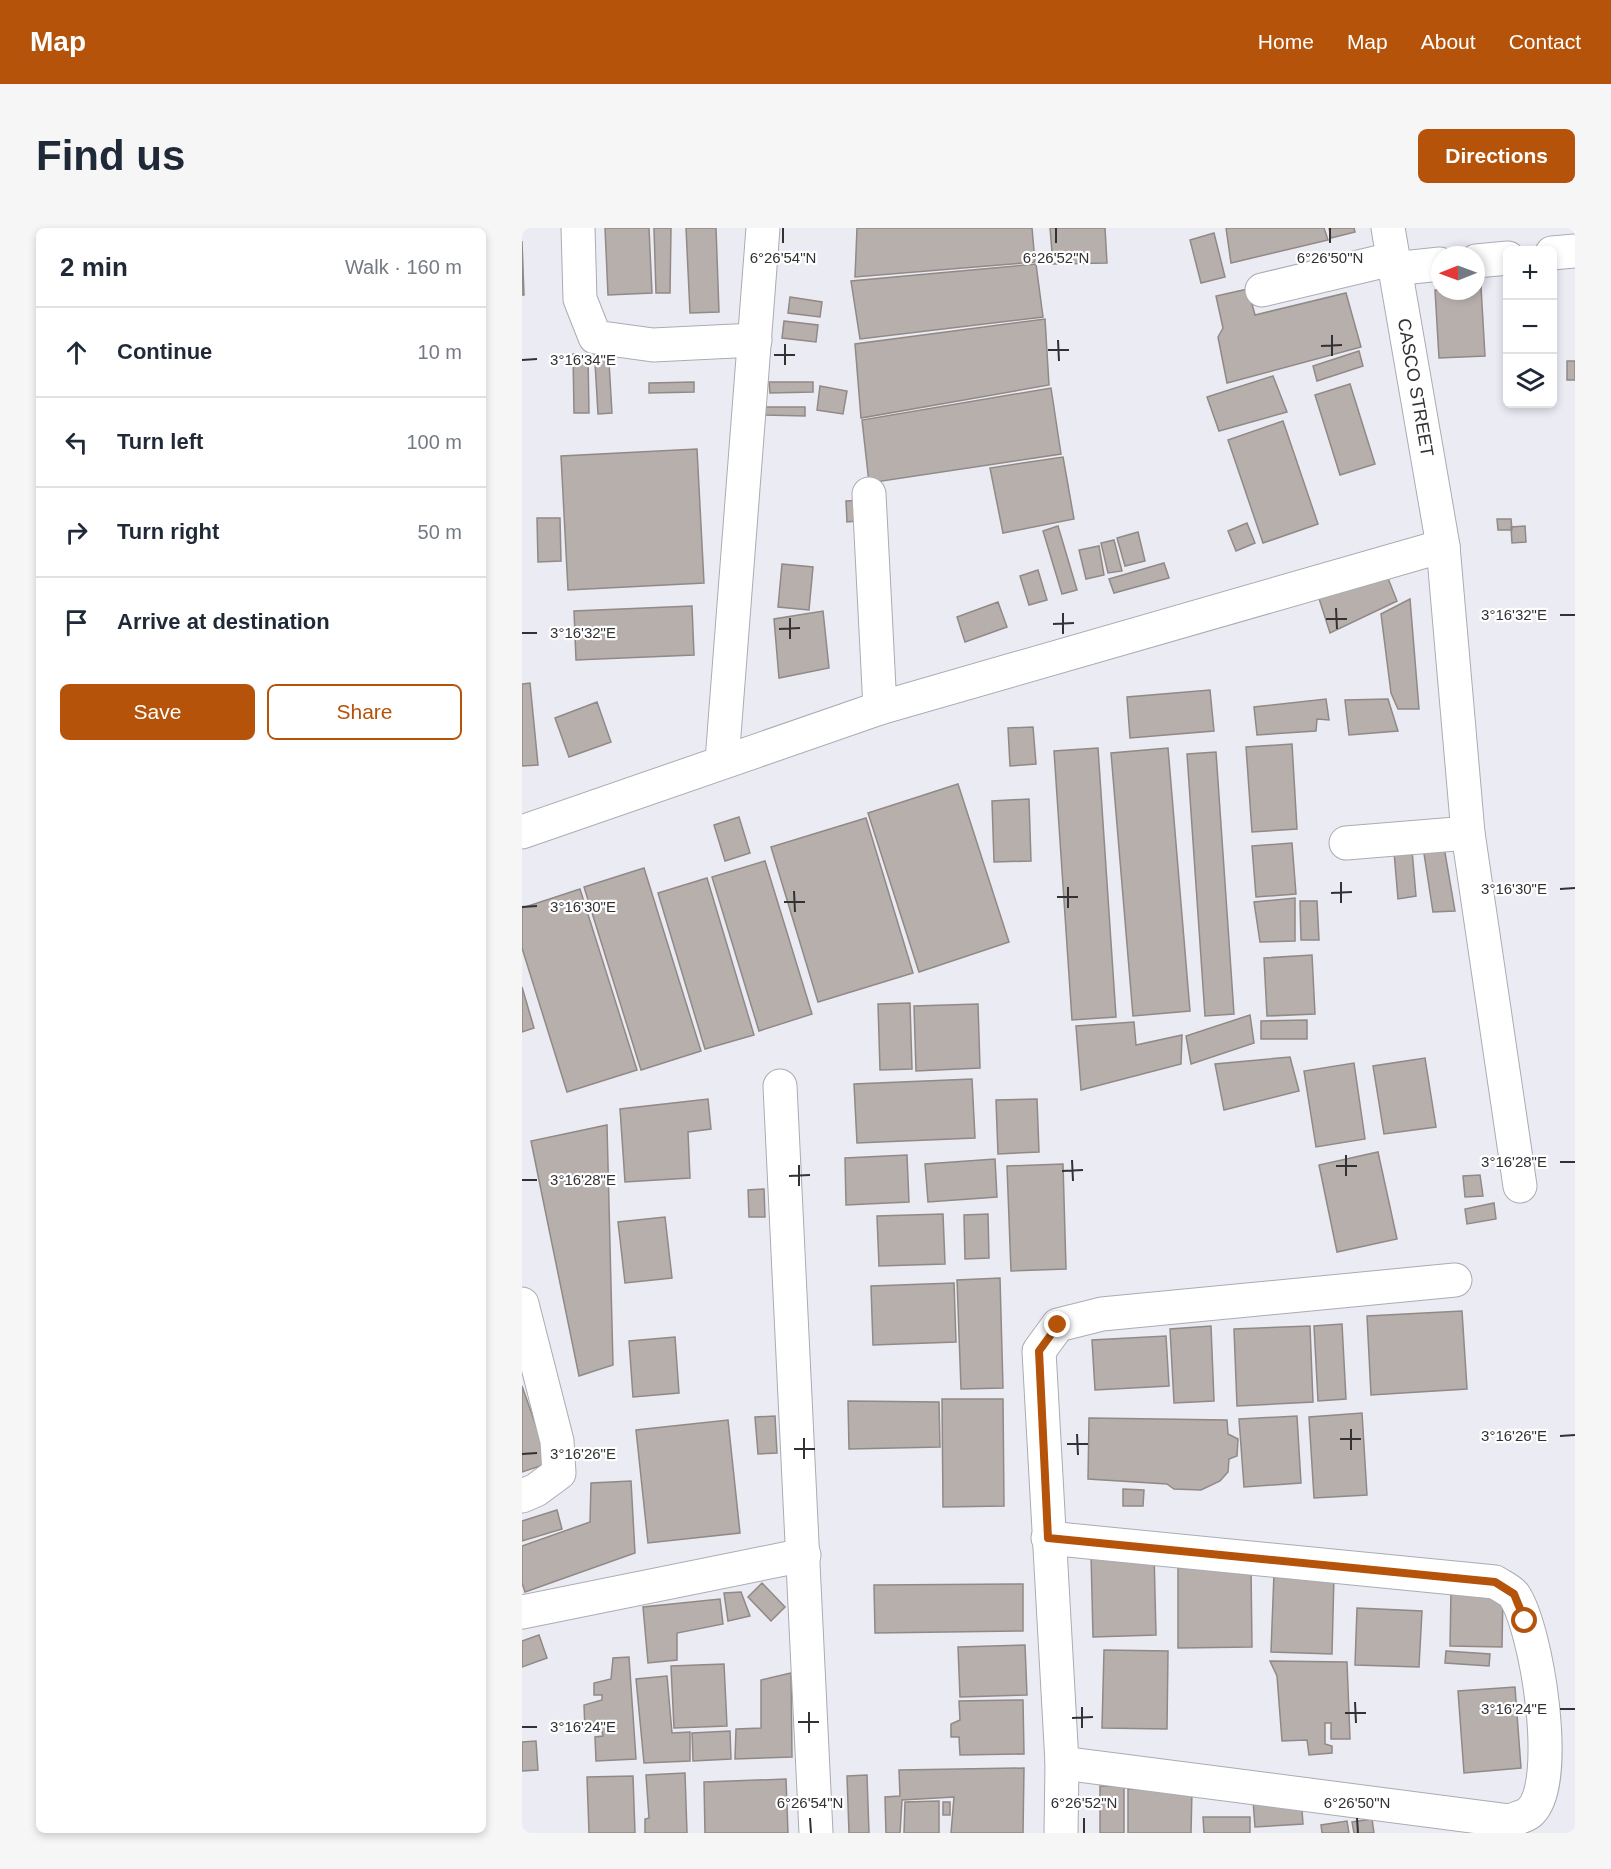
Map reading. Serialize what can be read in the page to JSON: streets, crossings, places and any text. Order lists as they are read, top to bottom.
{
  "streets": {
    "street": ["CASCO STREET"]
  },
  "north": "left",
  "page": {
    "header": "Map",
    "nav": [
      "Home",
      "Map",
      "About",
      "Contact"
    ],
    "buttons": [
      "Directions",
      ["Save", "Share"]
    ],
    "title": "Find us",
    "heading": ["2 min", "Walk · 160 m"],
    "map_buttons": ["+", "−"],
    "list": [
      ["Continue", "10 m"],
      ["Turn left", "100 m"],
      ["Turn right", "50 m"],
      "Arrive at destination"
    ]
  },
  "coordinates": [
    "6°26'54\"N",
    "6°26'52\"N",
    "6°26'50\"N",
    "3°16'34\"E",
    "3°16'32\"E",
    "3°16'30\"E",
    "3°16'28\"E",
    "3°16'26\"E",
    "3°16'24\"E"
  ]
}
